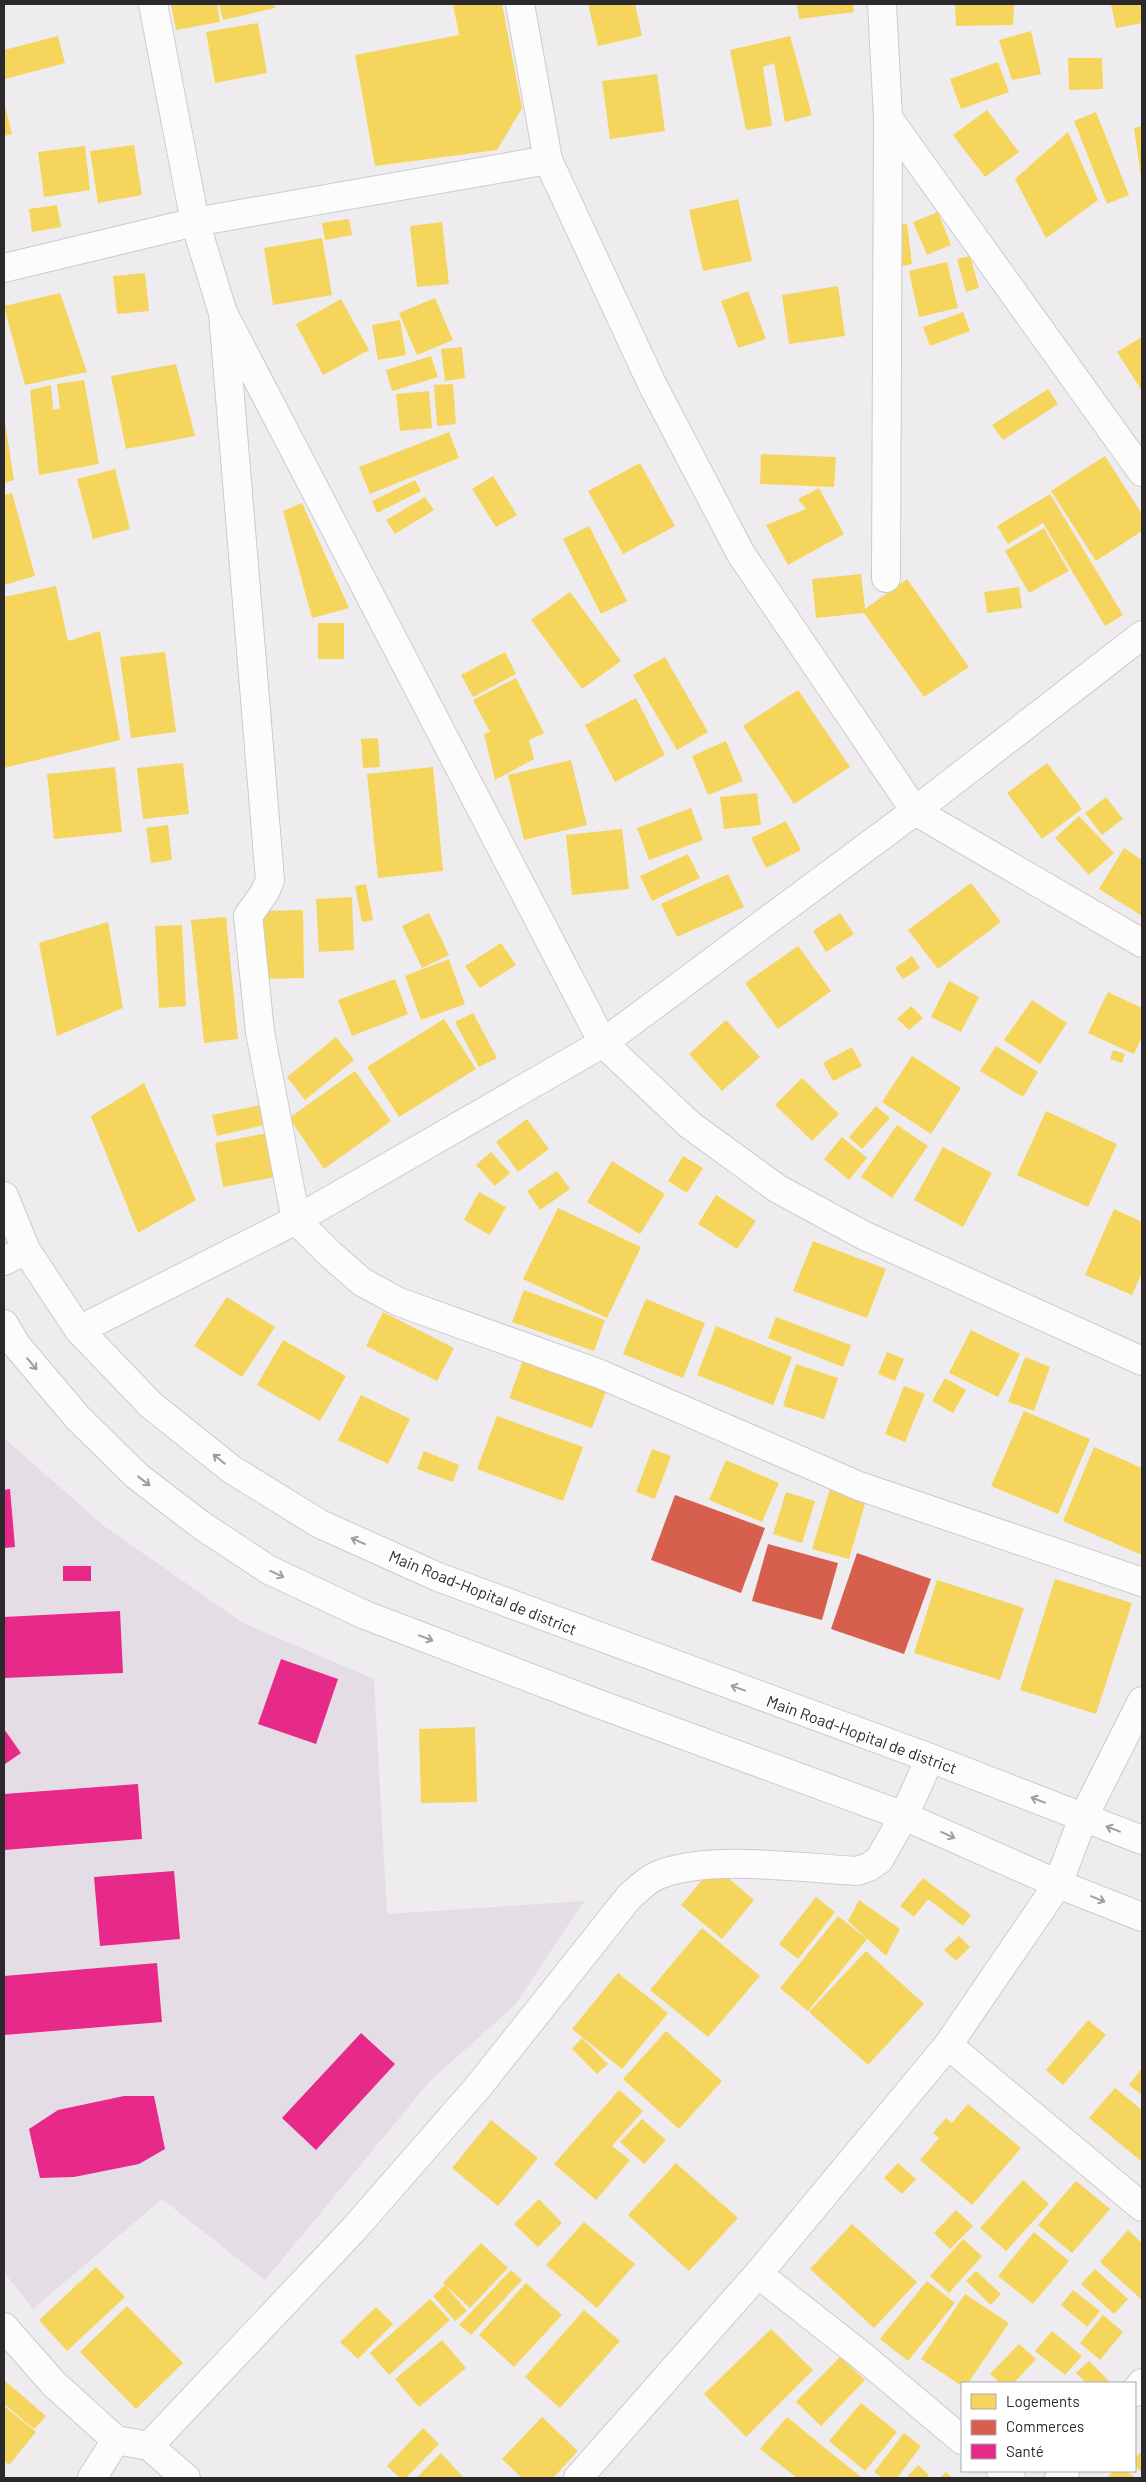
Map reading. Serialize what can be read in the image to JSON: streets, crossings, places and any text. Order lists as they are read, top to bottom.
{
  "streets": {
    "street": ["Main Road-Hopital de district"]
  },
  "legend": ["Logements", "Commerces", "Santé"]
}
